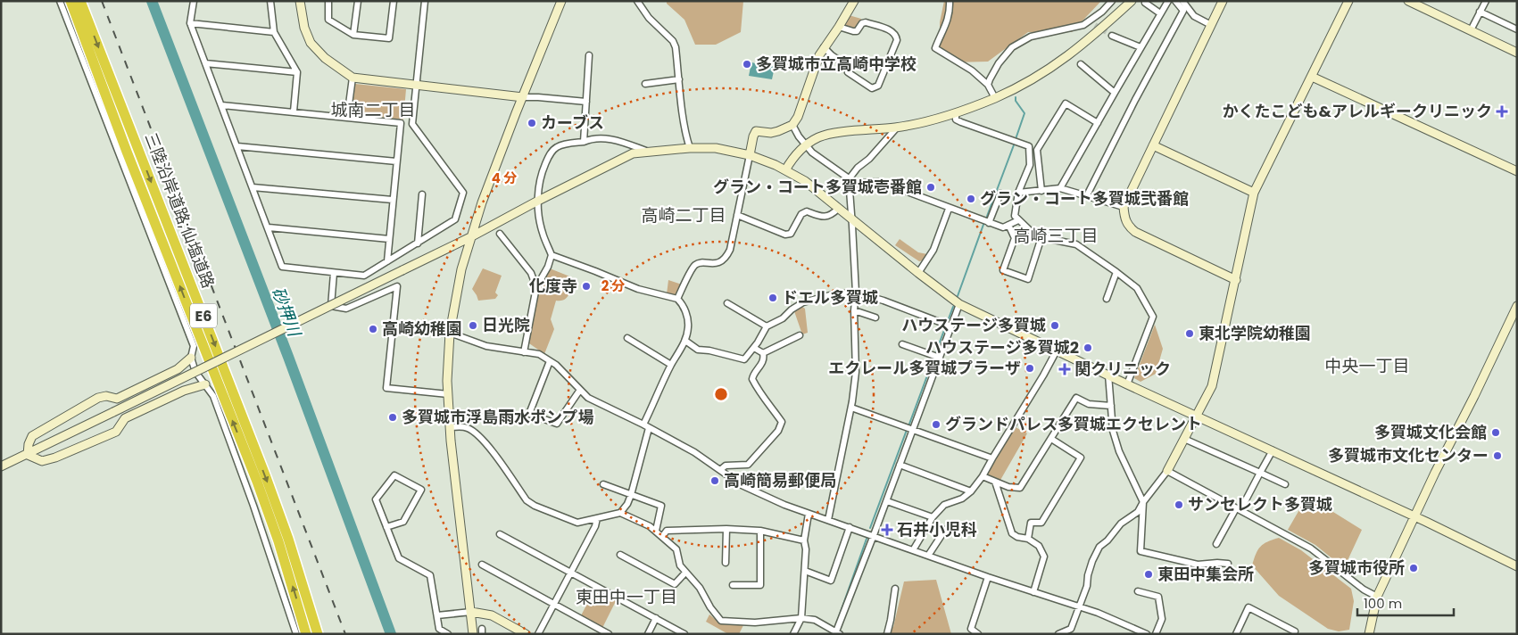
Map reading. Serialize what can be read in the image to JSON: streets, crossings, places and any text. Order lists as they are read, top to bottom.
{
  "streets": {
    "highway": ["三陸沿岸道路;仙塩道路", "E6"]
  },
  "districts": [
    "城南二丁目",
    "高崎二丁目",
    "高崎三丁目",
    "中央一丁目",
    "東田中一丁目"
  ],
  "water": ["砂押川"],
  "places": {
    "other": [
      "多賀城市立高崎中学校",
      "カーブス",
      "グラン・コート多賀城壱番館",
      "グラン・コート多賀城弐番館",
      "化度寺",
      "ドエル多賀城",
      "日光院",
      "ハウステージ多賀城",
      "高崎幼稚園",
      "東北学院幼稚園",
      "ハウステージ多賀城2",
      "エクレール多賀城プラーザ",
      "多賀城市浮島雨水ポンプ場",
      "グランドパレス多賀城エクセレント",
      "多賀城文化会館",
      "多賀城市文化センター",
      "高崎簡易郵便局",
      "サンセレクト多賀城",
      "多賀城市役所",
      "東田中集会所"
    ],
    "health": ["かくたこども&アレルギークリニック", "関クリニック", "石井小児科"]
  },
  "scale_bar": "100 m",
  "rings": ["4 分", "2 分"]
}
